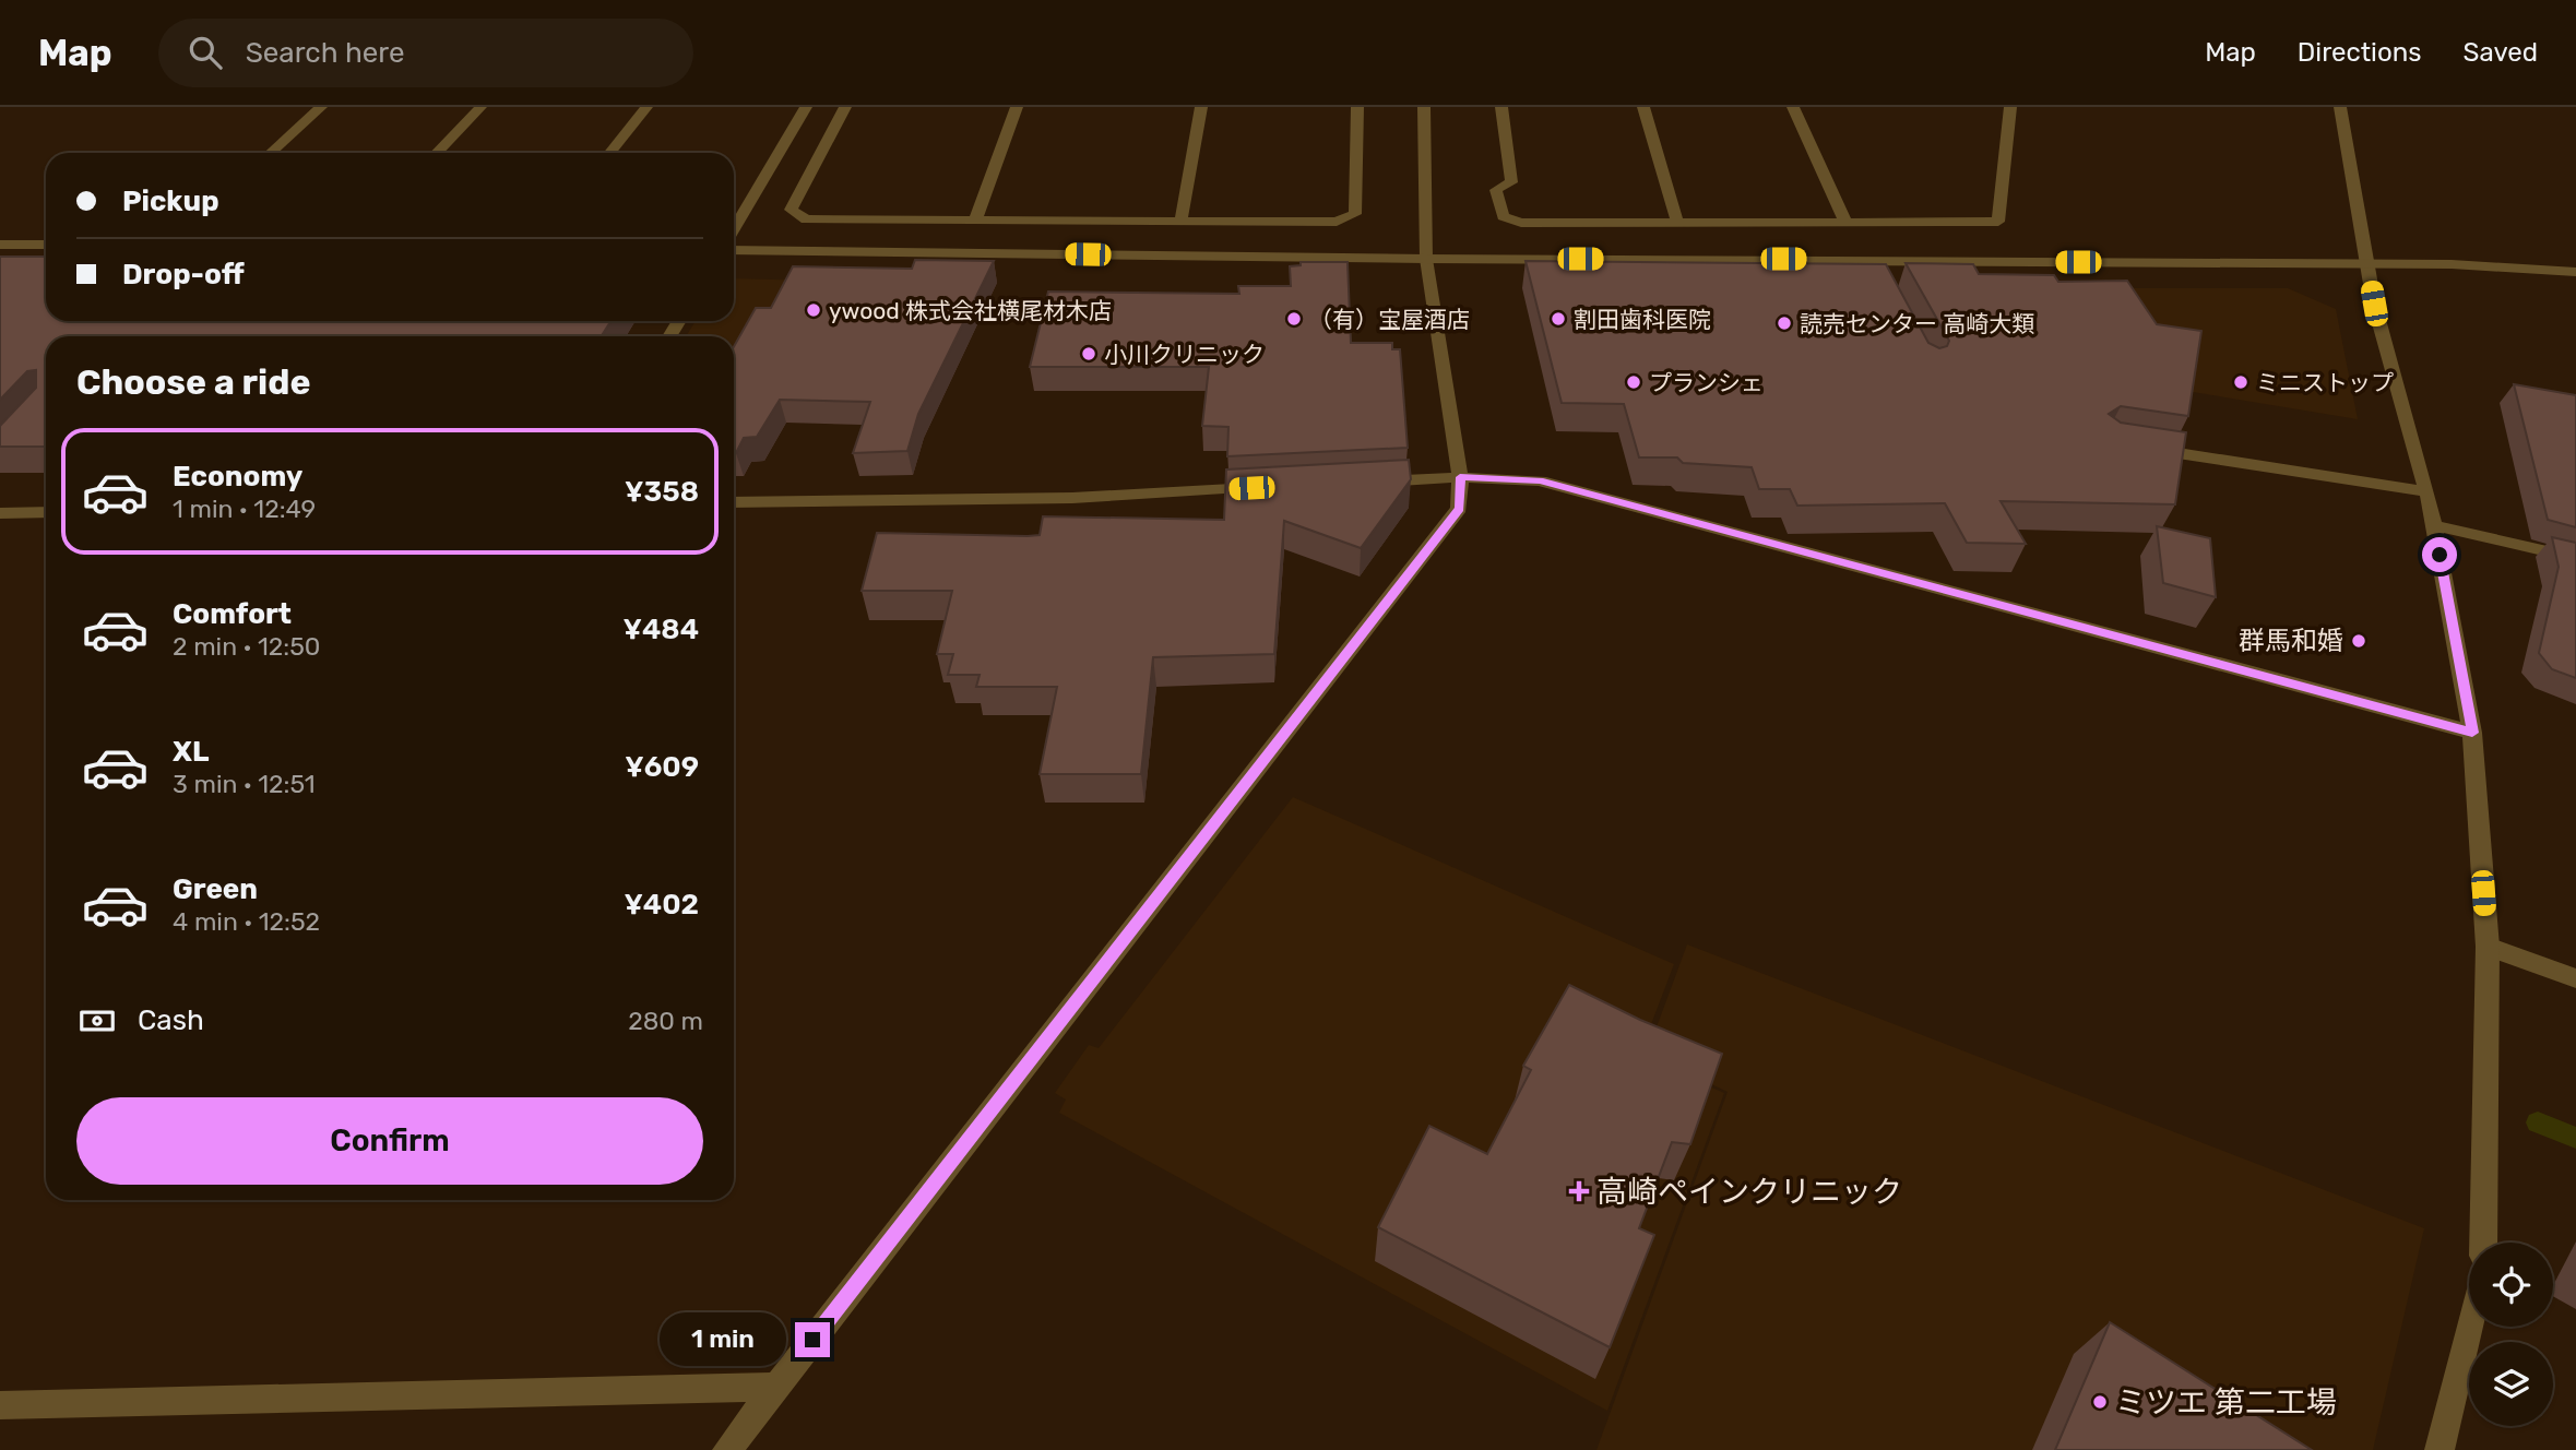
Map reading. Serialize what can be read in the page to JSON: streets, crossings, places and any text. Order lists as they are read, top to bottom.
{
  "places": {
    "other": [
      "ywood 株式会社横尾材木店",
      "（有）宝屋酒店",
      "割田歯科医院",
      "読売センター 高崎大類",
      "小川クリニック",
      "プランシェ",
      "ミニストップ",
      "群馬和婚",
      "ミツエ 第二工場"
    ],
    "health": ["高崎ペインクリニック"]
  },
  "page": {
    "header": "Map",
    "search": "Search here",
    "nav": ["Map", "Directions", "Saved"],
    "banner": ["Pickup", "Drop-off"],
    "heading": "Choose a ride",
    "list": [
      {
        "name": "Economy",
        "note": "1 min · 12:49",
        "value": "¥358"
      },
      {
        "name": "Comfort",
        "note": "2 min · 12:50",
        "value": "¥484"
      },
      {
        "name": "XL",
        "note": "3 min · 12:51",
        "value": "¥609"
      },
      {
        "name": "Green",
        "note": "4 min · 12:52",
        "value": "¥402"
      }
    ],
    "pay": ["Cash", "280 m"],
    "buttons": "Confirm",
    "bubble": "1 min"
  }
}
